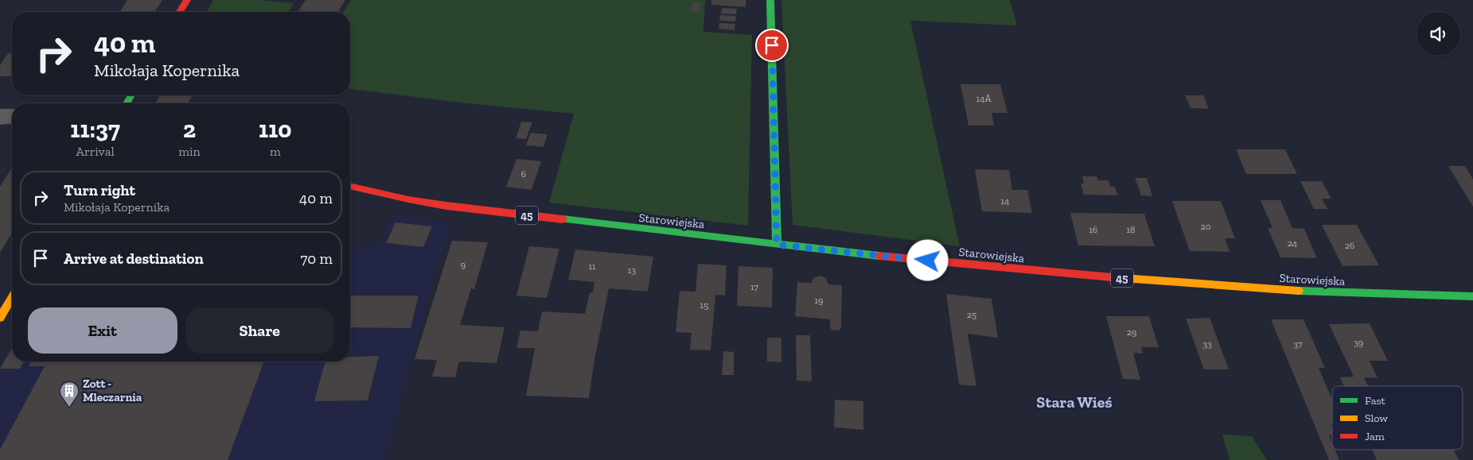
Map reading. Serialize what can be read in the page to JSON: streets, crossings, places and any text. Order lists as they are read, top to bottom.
{
  "streets": {
    "main road": ["45", "Starowiejska"]
  },
  "districts": ["Stara Wieś"],
  "places": {
    "building": ["Zott - Mleczarnia"]
  },
  "house_numbers": [
    "14A",
    "6",
    "14",
    "20",
    "16",
    "18",
    "24",
    "26",
    "9",
    "11",
    "13",
    "17",
    "19",
    "15",
    "25",
    "29",
    "39",
    "33",
    "37"
  ],
  "legend": ["Fast", "Slow", "Jam"],
  "page": {
    "turn": ["40 m", "Mikołaja Kopernika"],
    "eta": [
      "11:37",
      "Arrival",
      "2",
      "min",
      "110",
      "m"
    ],
    "list": [
      {
        "name": "Turn right",
        "note": "Mikołaja Kopernika",
        "value": "40 m"
      },
      {
        "name": "Arrive at destination",
        "value": "70 m"
      }
    ],
    "buttons": ["Exit", "Share"]
  }
}
